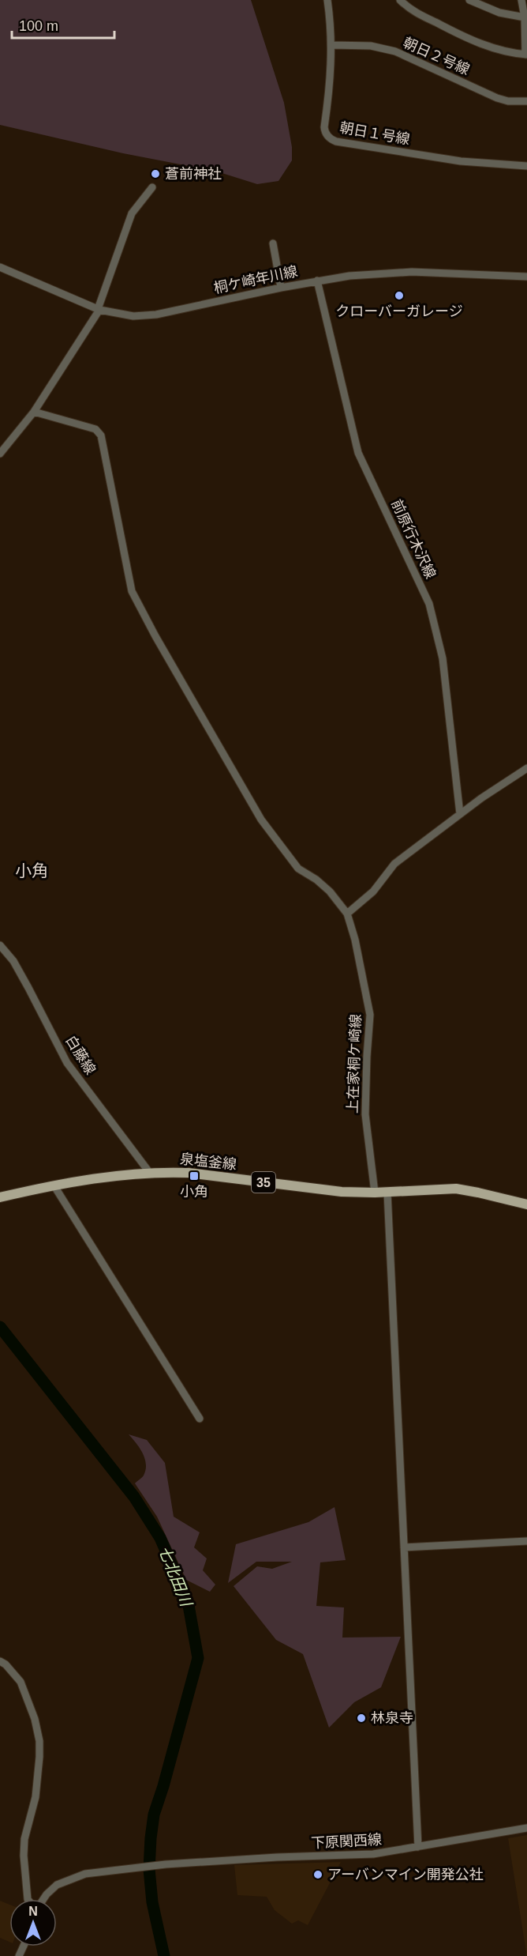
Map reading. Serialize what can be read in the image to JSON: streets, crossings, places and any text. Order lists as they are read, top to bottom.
{
  "streets": {
    "main road": ["泉塩釜線", "35"],
    "street": [
      "朝日２号線",
      "朝日１号線",
      "桐ケ崎年川線",
      "前原行木沢線",
      "白藤線",
      "上在家桐ケ崎線",
      "下原関西線"
    ]
  },
  "crossings": [
    ["朝日２号線", "朝日１号線"],
    ["桐ケ崎年川線", "前原行木沢線"],
    ["白藤線", "泉塩釜線"],
    ["上在家桐ケ崎線", "泉塩釜線"]
  ],
  "districts": ["小角"],
  "water": ["七北田川"],
  "places": {
    "other": [
      "蒼前神社",
      "クローバーガレージ",
      "林泉寺",
      "アーバンマイン開発公社"
    ],
    "transit": ["小角"]
  },
  "scale_bar": "100 m",
  "north": "top"
}
